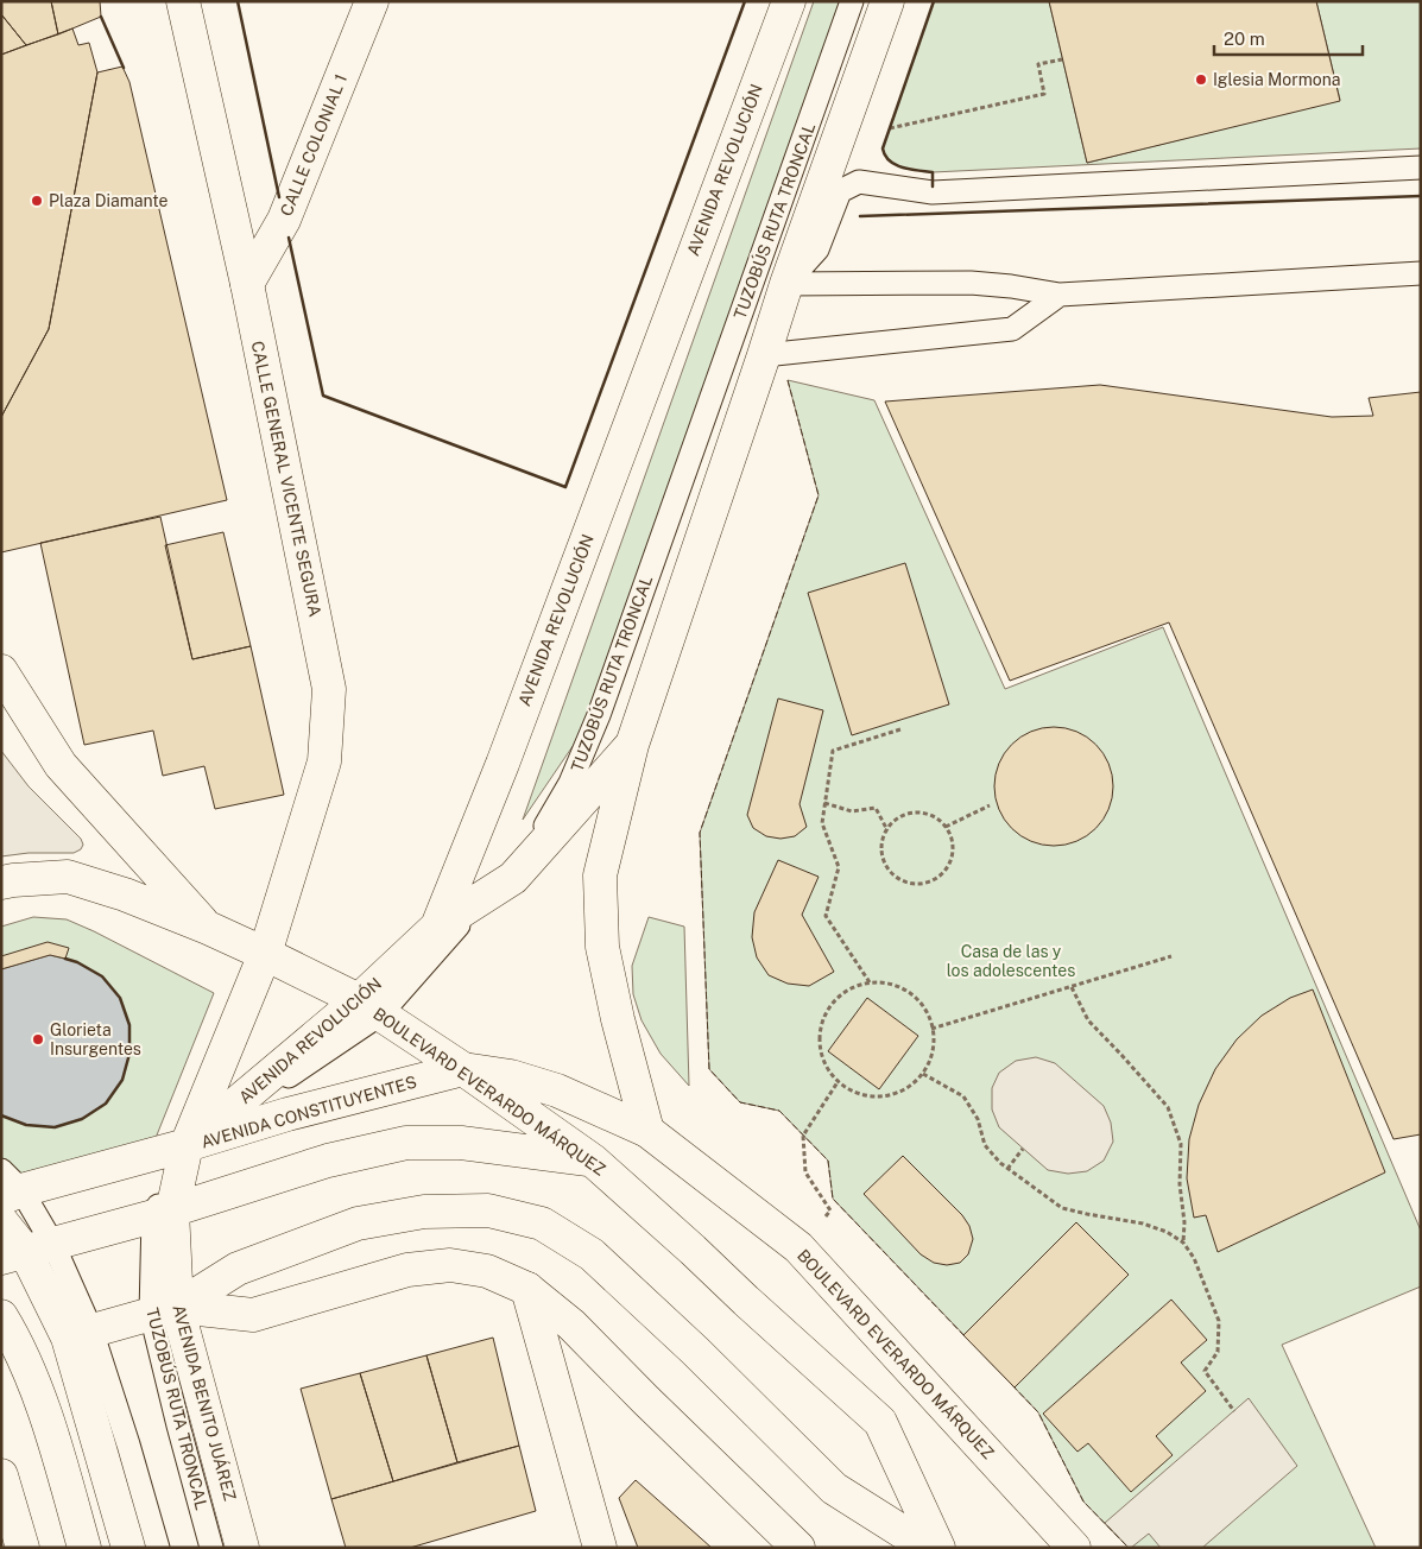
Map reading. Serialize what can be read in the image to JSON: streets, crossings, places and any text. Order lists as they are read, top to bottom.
{
  "streets": {
    "main road": [
      "CALLE COLONIAL 1",
      "AVENIDA REVOLUCIÓN",
      "CALLE GENERAL VICENTE SEGURA",
      "BOULEVARD EVERARDO MÁRQUEZ",
      "AVENIDA CONSTITUYENTES",
      "AVENIDA BENITO JUÁREZ"
    ],
    "lane": ["TUZOBÚS RUTA TRONCAL"]
  },
  "crossings": [
    ["CALLE COLONIAL 1", "CALLE GENERAL VICENTE SEGURA"],
    ["AVENIDA REVOLUCIÓN", "TUZOBÚS RUTA TRONCAL"],
    ["AVENIDA REVOLUCIÓN", "BOULEVARD EVERARDO MÁRQUEZ"],
    ["AVENIDA REVOLUCIÓN", "AVENIDA CONSTITUYENTES"],
    ["AVENIDA REVOLUCIÓN", "AVENIDA BENITO JUÁREZ"],
    ["TUZOBÚS RUTA TRONCAL", "BOULEVARD EVERARDO MÁRQUEZ"],
    ["TUZOBÚS RUTA TRONCAL", "AVENIDA BENITO JUÁREZ"],
    ["CALLE GENERAL VICENTE SEGURA", "BOULEVARD EVERARDO MÁRQUEZ"],
    ["CALLE GENERAL VICENTE SEGURA", "AVENIDA BENITO JUÁREZ"],
    ["BOULEVARD EVERARDO MÁRQUEZ", "AVENIDA CONSTITUYENTES"],
    ["BOULEVARD EVERARDO MÁRQUEZ", "AVENIDA BENITO JUÁREZ"],
    ["AVENIDA CONSTITUYENTES", "AVENIDA BENITO JUÁREZ"]
  ],
  "parks": ["Casa de las y los adolescentes"],
  "places": ["Iglesia Mormona", "Plaza Diamante", "Glorieta Insurgentes"],
  "scale_bar": "20 m"
}
